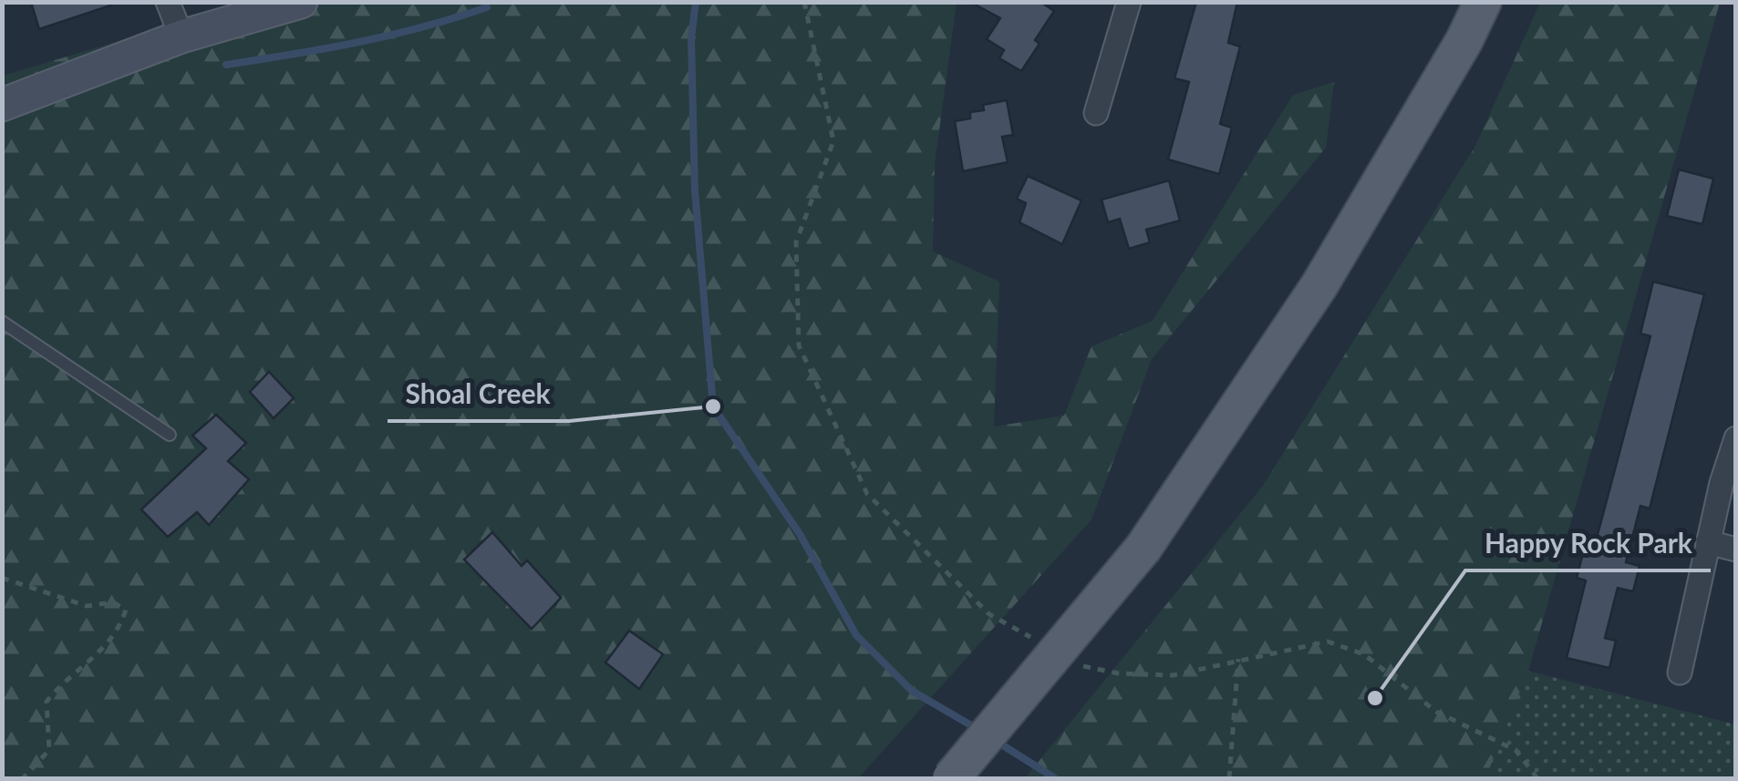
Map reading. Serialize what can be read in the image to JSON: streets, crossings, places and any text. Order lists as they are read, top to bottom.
{
  "places": ["Shoal Creek", "Happy Rock Park"]
}
